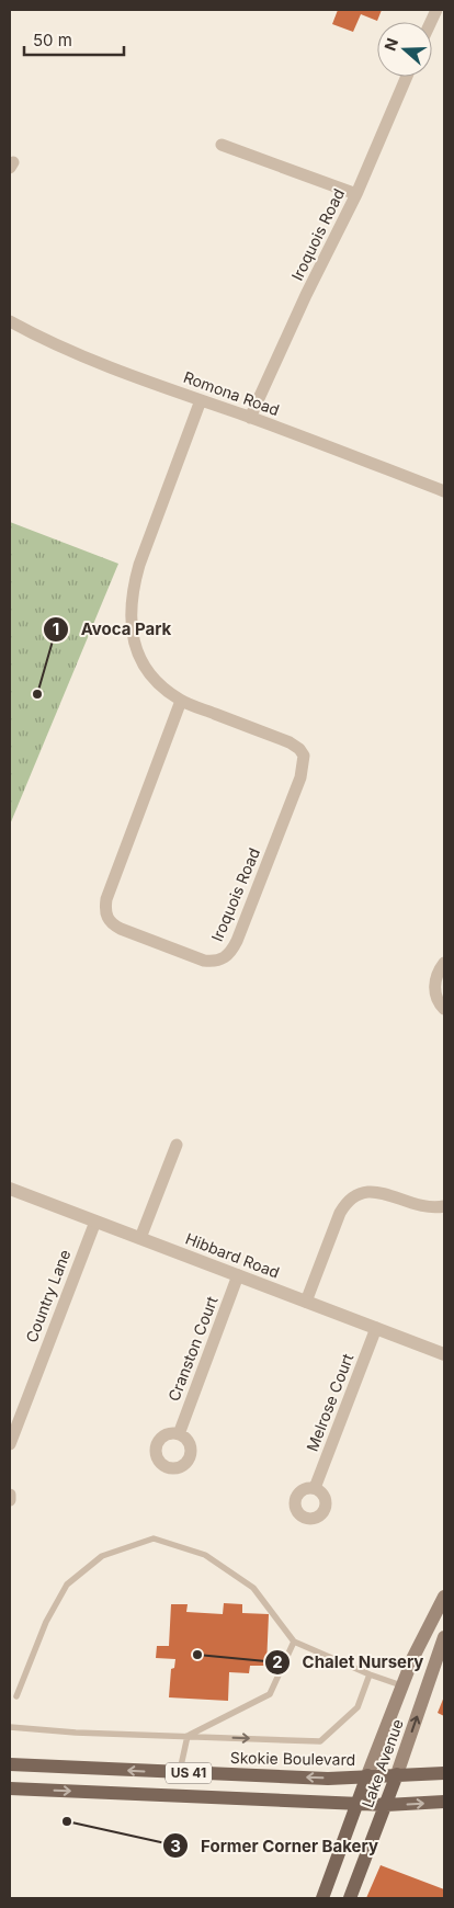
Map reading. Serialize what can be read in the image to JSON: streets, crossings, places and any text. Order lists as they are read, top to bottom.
{
  "streets": {
    "main road": ["Skokie Boulevard", "Lake Avenue", "US 41"],
    "street": [
      "Iroquois Road",
      "Romona Road",
      "Hibbard Road",
      "Country Lane",
      "Cranston Court",
      "Melrose Court"
    ]
  },
  "crossings": [
    ["Iroquois Road", "Romona Road"],
    ["Hibbard Road", "Country Lane"],
    ["Hibbard Road", "Cranston Court"],
    ["Hibbard Road", "Melrose Court"],
    ["Skokie Boulevard", "Lake Avenue"],
    ["Lake Avenue", "US 41"]
  ],
  "places": ["Avoca Park", "Chalet Nursery", "Former Corner Bakery"],
  "scale_bar": "50 m",
  "north": "left"
}
